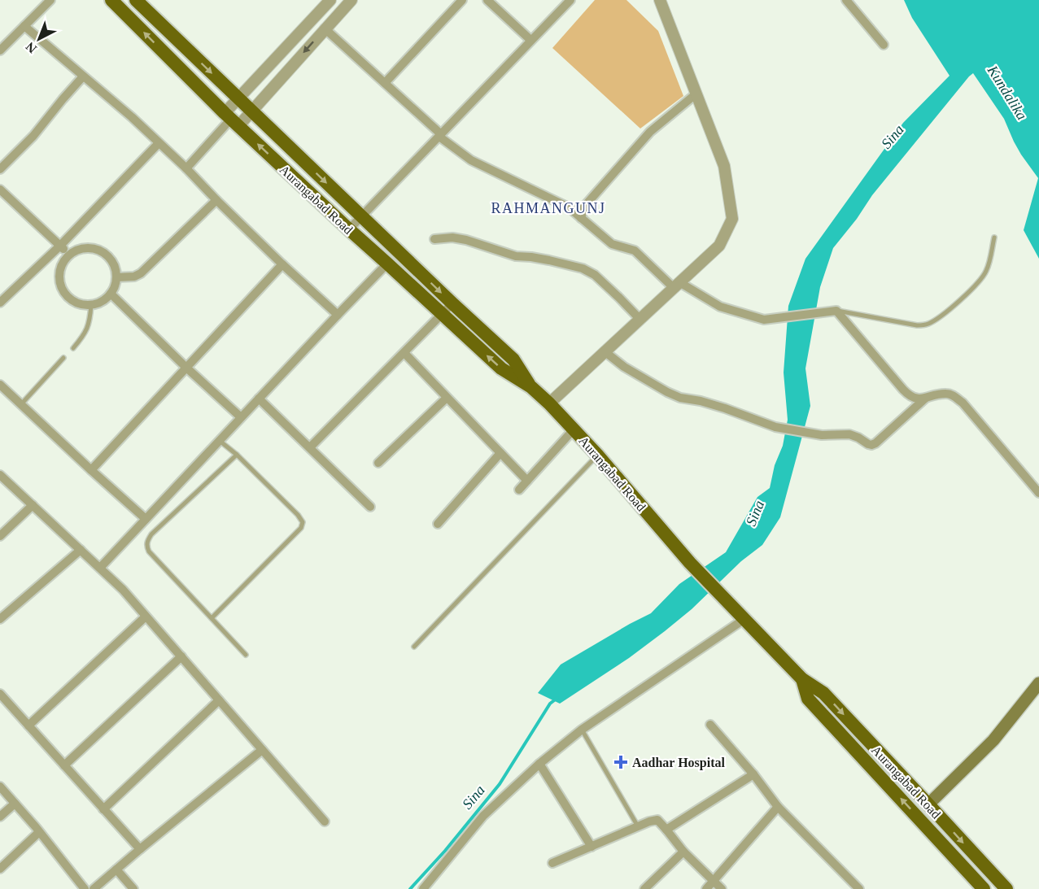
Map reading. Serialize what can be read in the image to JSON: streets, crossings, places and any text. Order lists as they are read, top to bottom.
{
  "streets": {
    "main road": ["Aurangabad Road"]
  },
  "districts": ["RAHMANGUNJ"],
  "water": ["Kundalika", "Sina"],
  "places": {
    "health": ["Aadhar Hospital"]
  },
  "north": "bottom left"
}
